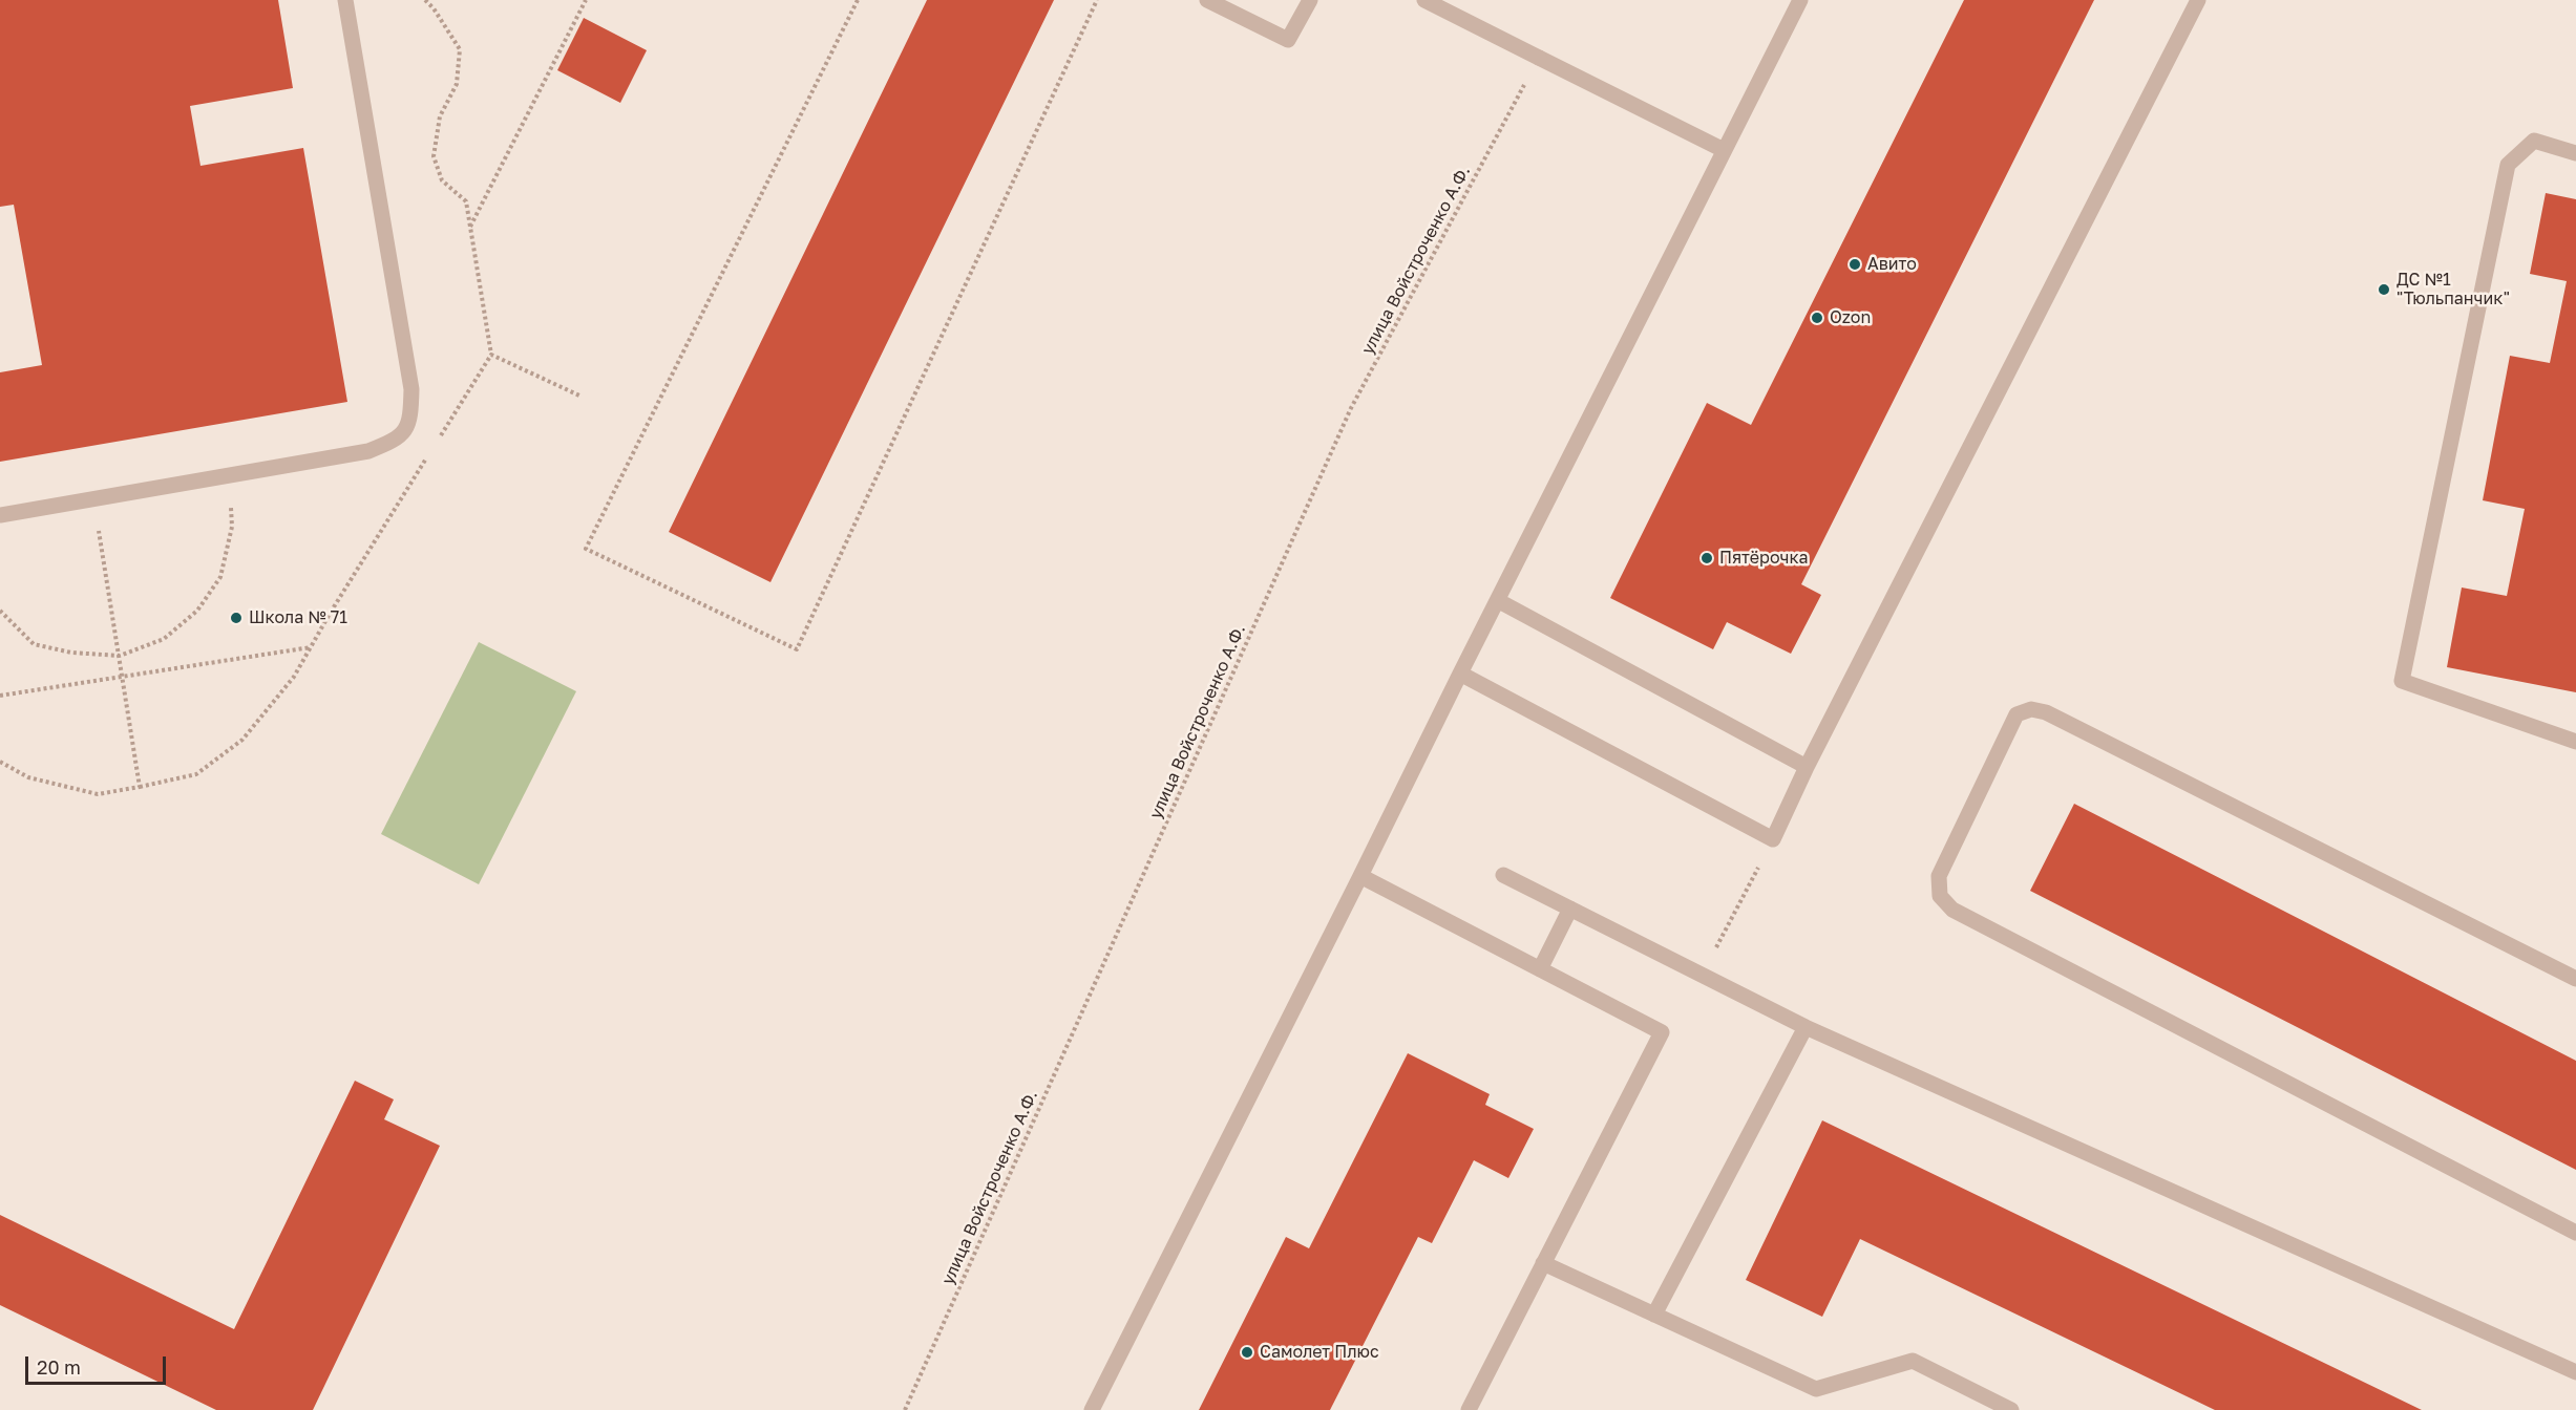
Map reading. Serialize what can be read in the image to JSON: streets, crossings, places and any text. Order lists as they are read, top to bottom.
{
  "streets": {
    "path": ["улица Войстроченко А.Ф."]
  },
  "places": [
    "Авито",
    "ДС №1 \"Тюльпанчик\"",
    "Ozon",
    "Пятёрочка",
    "Школа № 71",
    "Самолет Плюс"
  ],
  "scale_bar": "20 m"
}
